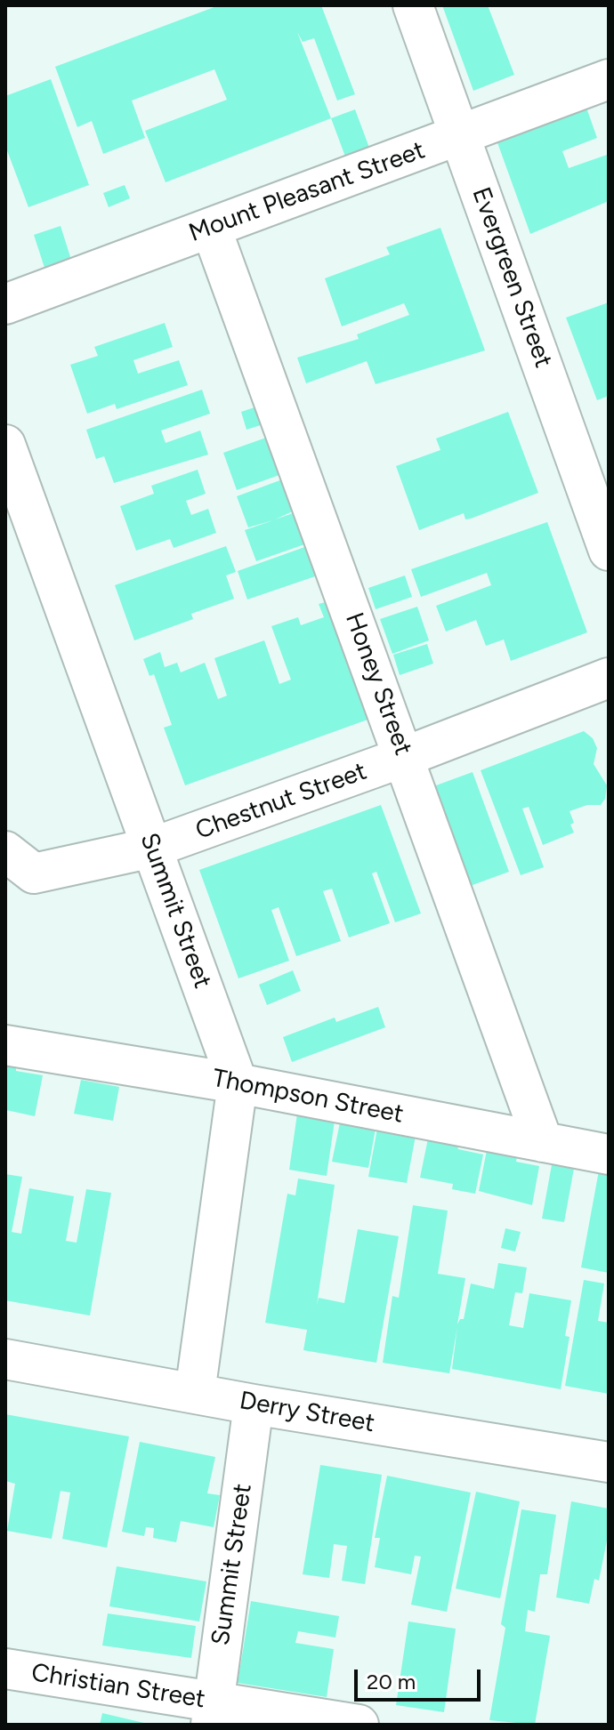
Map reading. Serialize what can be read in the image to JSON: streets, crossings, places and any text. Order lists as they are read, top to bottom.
{
  "streets": {
    "street": [
      "Mount Pleasant Street",
      "Evergreen Street",
      "Honey Street",
      "Chestnut Street",
      "Summit Street",
      "Thompson Street",
      "Derry Street",
      "Christian Street"
    ]
  },
  "crossings": [
    ["Mount Pleasant Street", "Evergreen Street"],
    ["Mount Pleasant Street", "Honey Street"],
    ["Honey Street", "Chestnut Street"],
    ["Honey Street", "Thompson Street"],
    ["Chestnut Street", "Summit Street"],
    ["Summit Street", "Thompson Street"],
    ["Summit Street", "Derry Street"],
    ["Summit Street", "Christian Street"]
  ],
  "scale_bar": "20 m"
}
